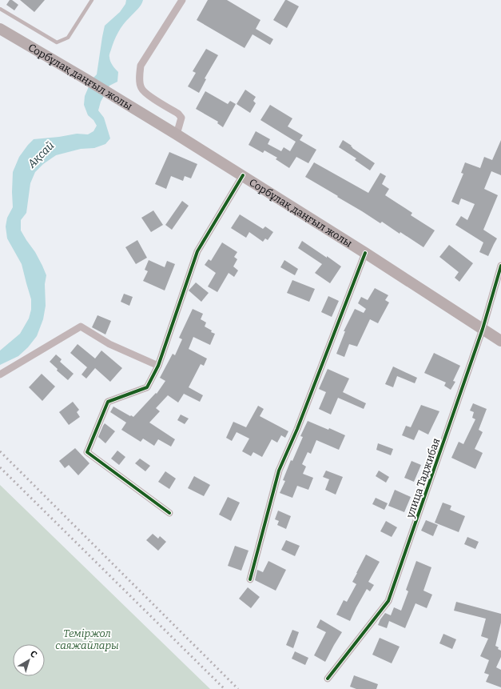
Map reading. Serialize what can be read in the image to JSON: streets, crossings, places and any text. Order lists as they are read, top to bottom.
{
  "streets": {
    "main road": ["Сорбұлақ даңғыл жолы"],
    "street": ["улица Таджибая"]
  },
  "crossings": [
    ["Сорбұлақ даңғыл жолы", "улица Таджибая"]
  ],
  "water": ["Ақсай"],
  "parks": ["Теміржол саяжайлары"],
  "north": "top right"
}
